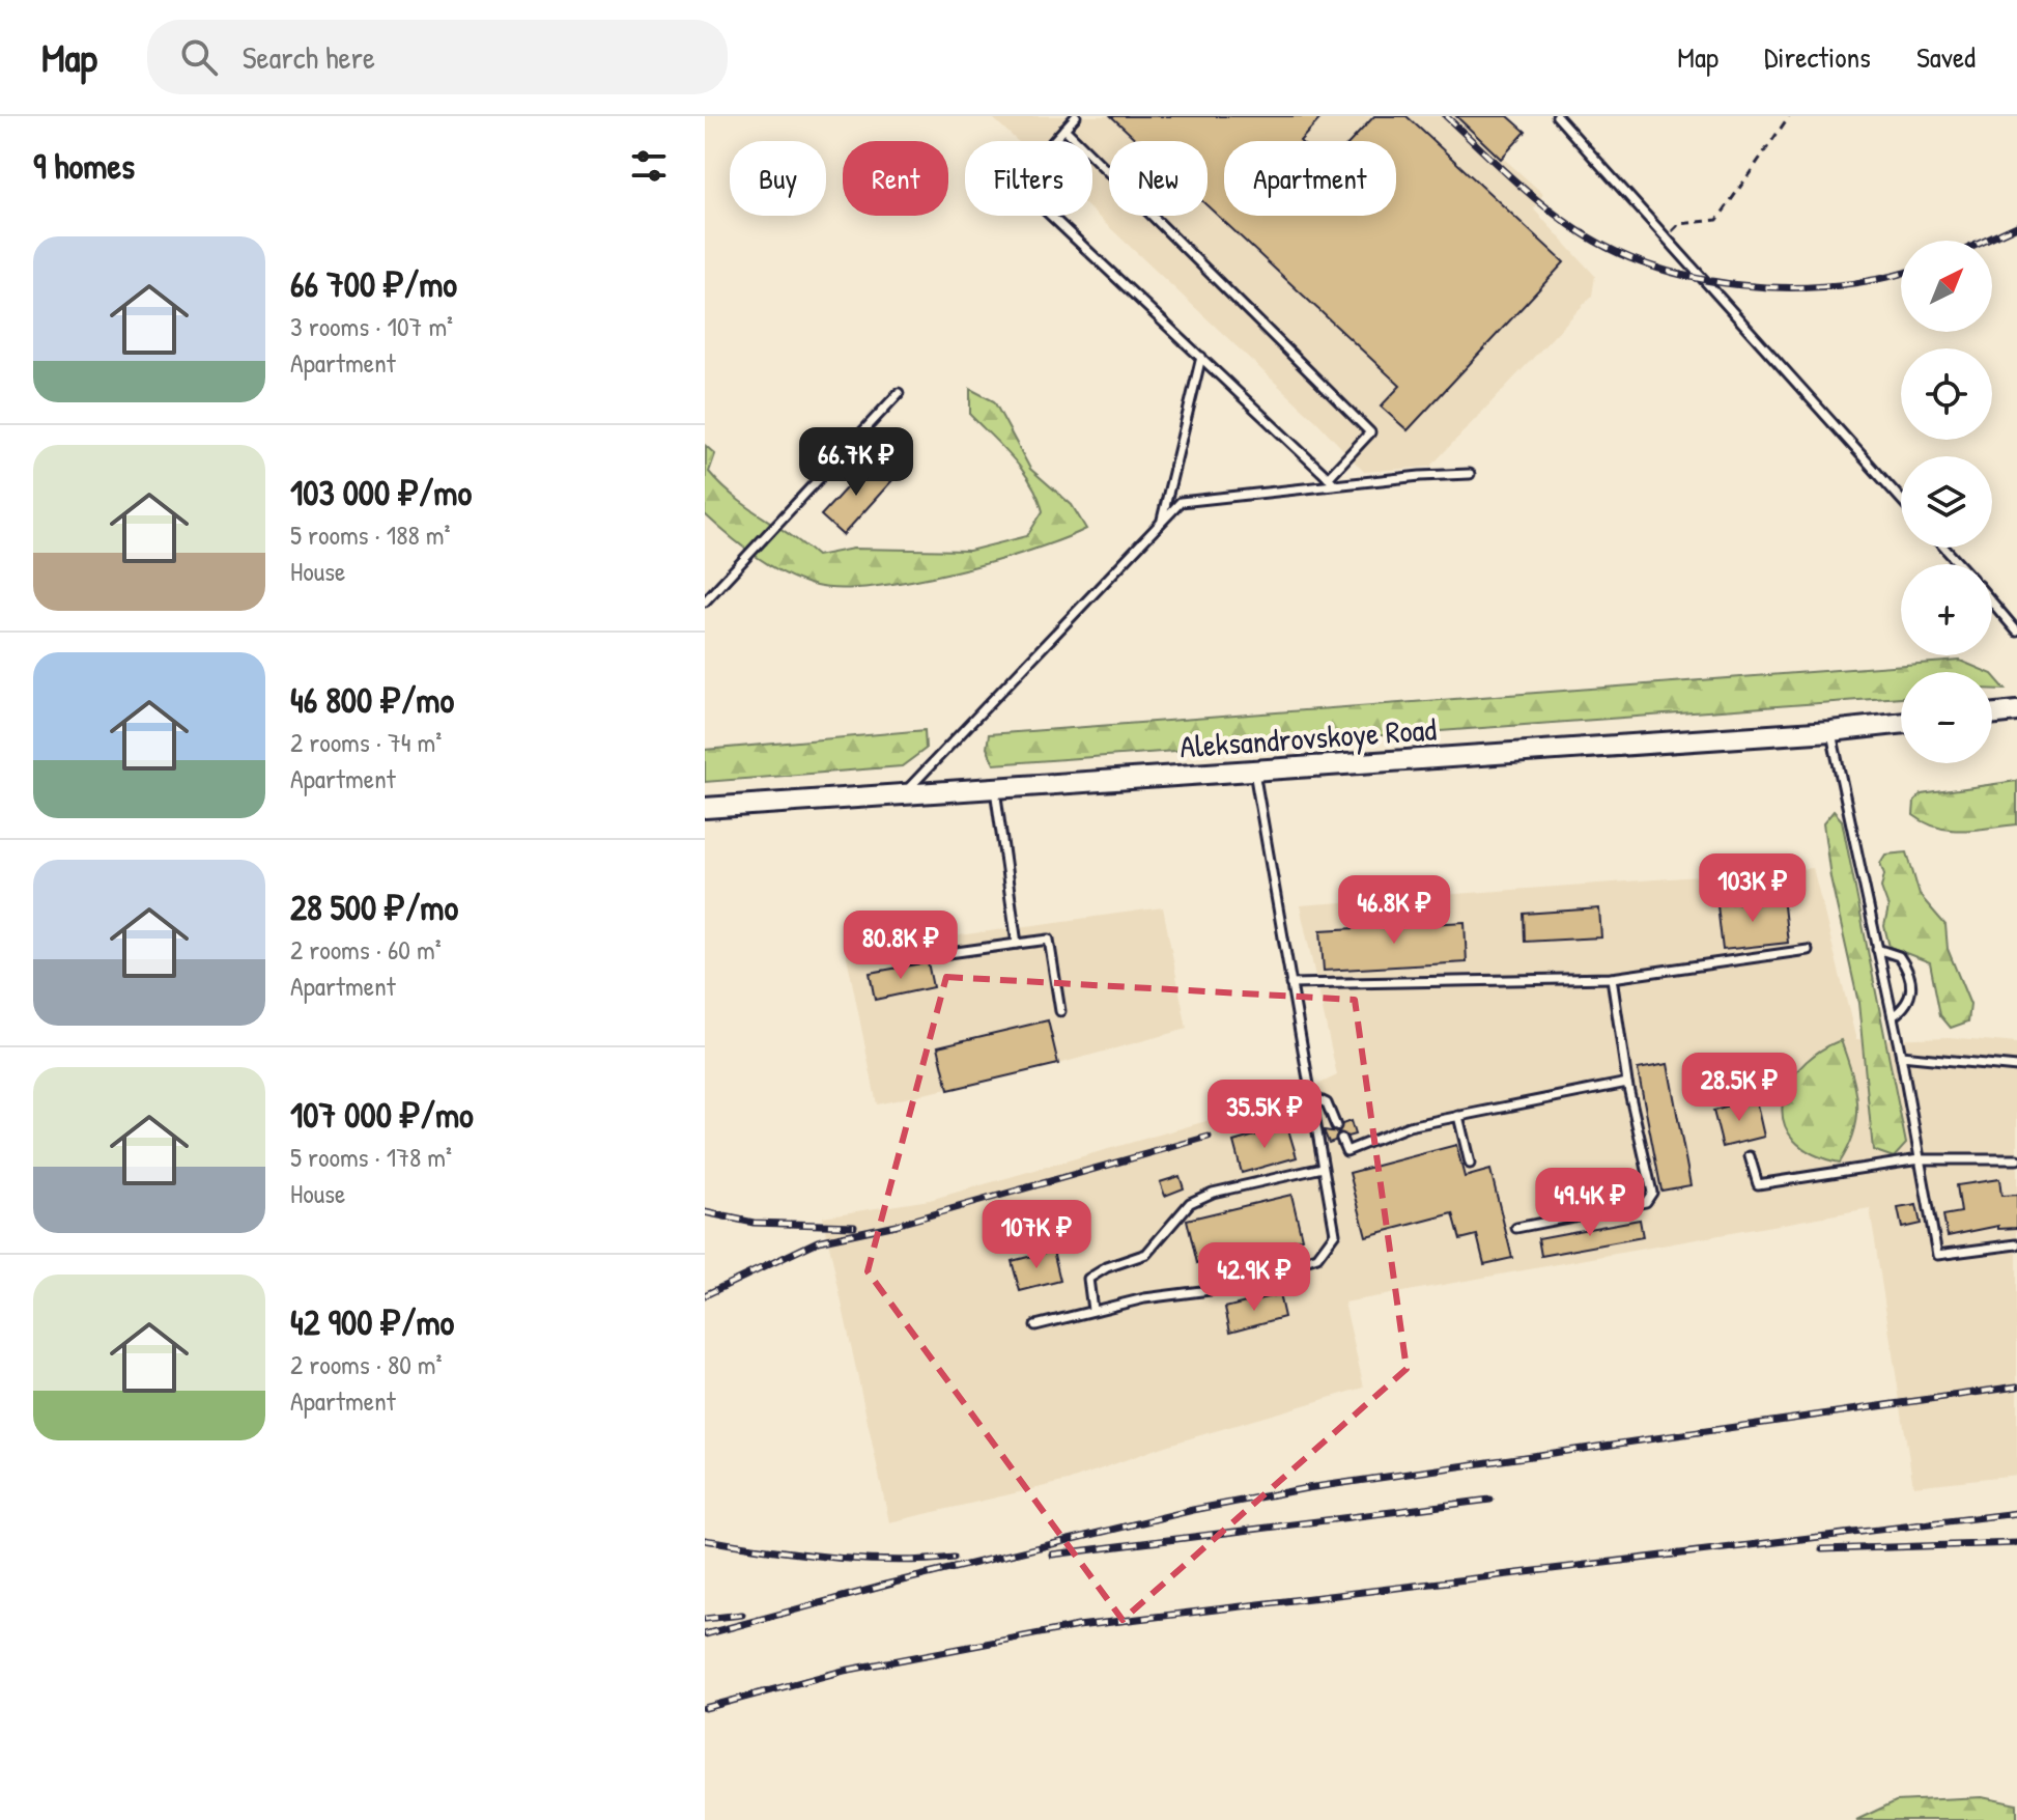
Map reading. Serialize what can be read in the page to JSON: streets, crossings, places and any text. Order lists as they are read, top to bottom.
{
  "streets": {
    "main road": ["Aleksandrovskoye Road"]
  },
  "north": "top right",
  "page": {
    "header": "Map",
    "search": "Search here",
    "nav": ["Map", "Directions", "Saved"],
    "heading": "9 homes",
    "chip": [
      "Buy",
      "Rent",
      "Filters",
      "New",
      "Apartment"
    ],
    "list": [
      {
        "name": "66 700 ₽/mo",
        "note": "3 rooms · 107 m² · Apartment"
      },
      {
        "name": "103 000 ₽/mo",
        "note": "5 rooms · 188 m² · House"
      },
      {
        "name": "46 800 ₽/mo",
        "note": "2 rooms · 74 m² · Apartment"
      },
      {
        "name": "28 500 ₽/mo",
        "note": "2 rooms · 60 m² · Apartment"
      },
      {
        "name": "107 000 ₽/mo",
        "note": "5 rooms · 178 m² · House"
      },
      {
        "name": "42 900 ₽/mo",
        "note": "2 rooms · 80 m² · Apartment"
      }
    ],
    "map_buttons": ["+", "−"],
    "price": [
      "66.7K ₽",
      "103K ₽",
      "46.8K ₽",
      "80.8K ₽",
      "28.5K ₽",
      "35.5K ₽",
      "49.4K ₽",
      "107K ₽",
      "42.9K ₽"
    ]
  }
}
